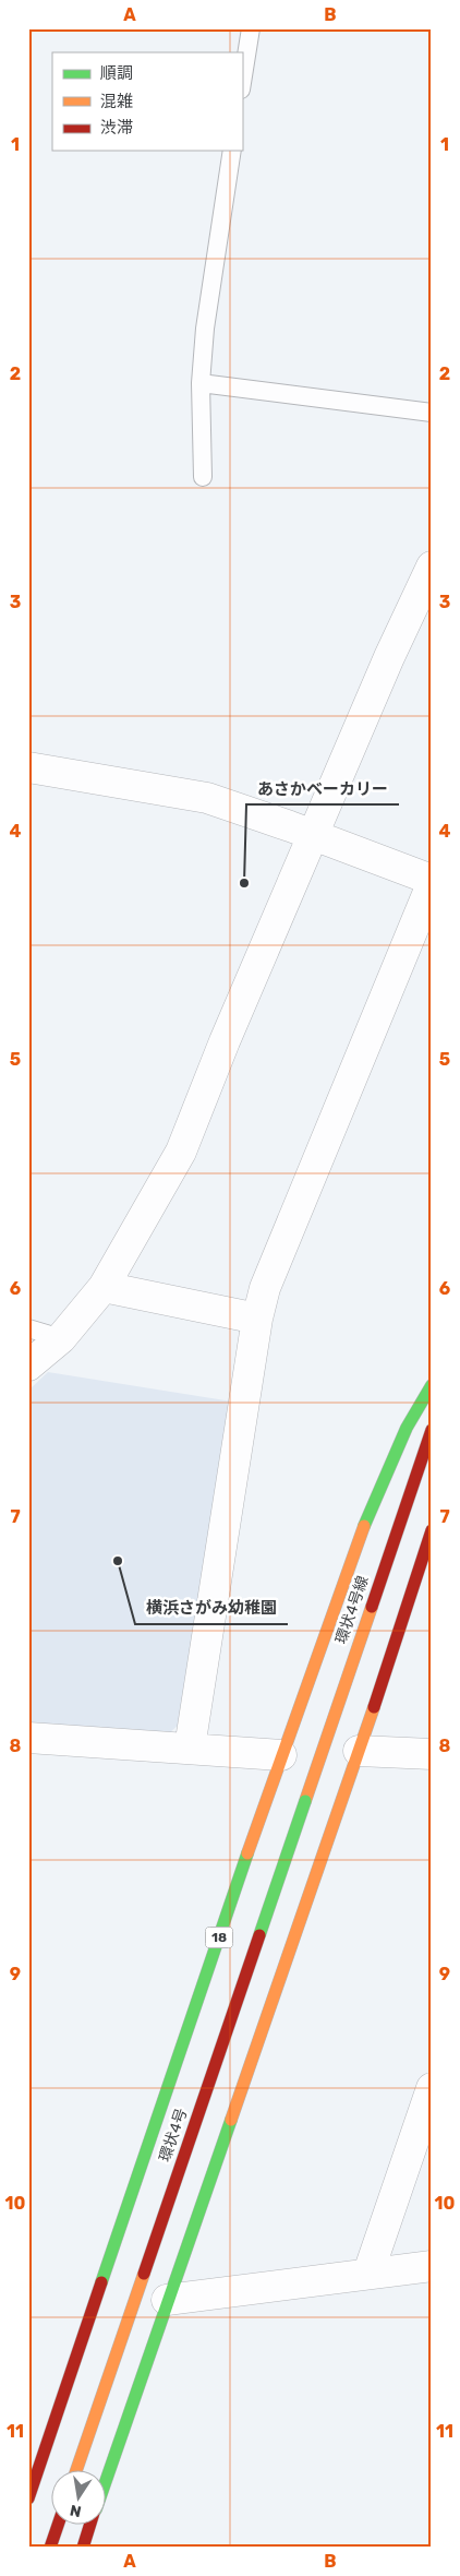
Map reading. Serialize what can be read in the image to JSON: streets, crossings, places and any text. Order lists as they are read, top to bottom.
{
  "streets": {
    "main road": ["環状4号線", "18", "環状4号"]
  },
  "crossings": [
    ["環状4号線", "環状4号"]
  ],
  "places": ["あさかベーカリー", "横浜さがみ幼稚園"],
  "legend": ["順調", "混雑", "渋滞"],
  "north": "bottom",
  "grid": {
    "columns": ["A", "B"],
    "rows": [
      "1",
      "2",
      "3",
      "4",
      "5",
      "6",
      "7",
      "8",
      "9",
      "10",
      "11"
    ]
  }
}
